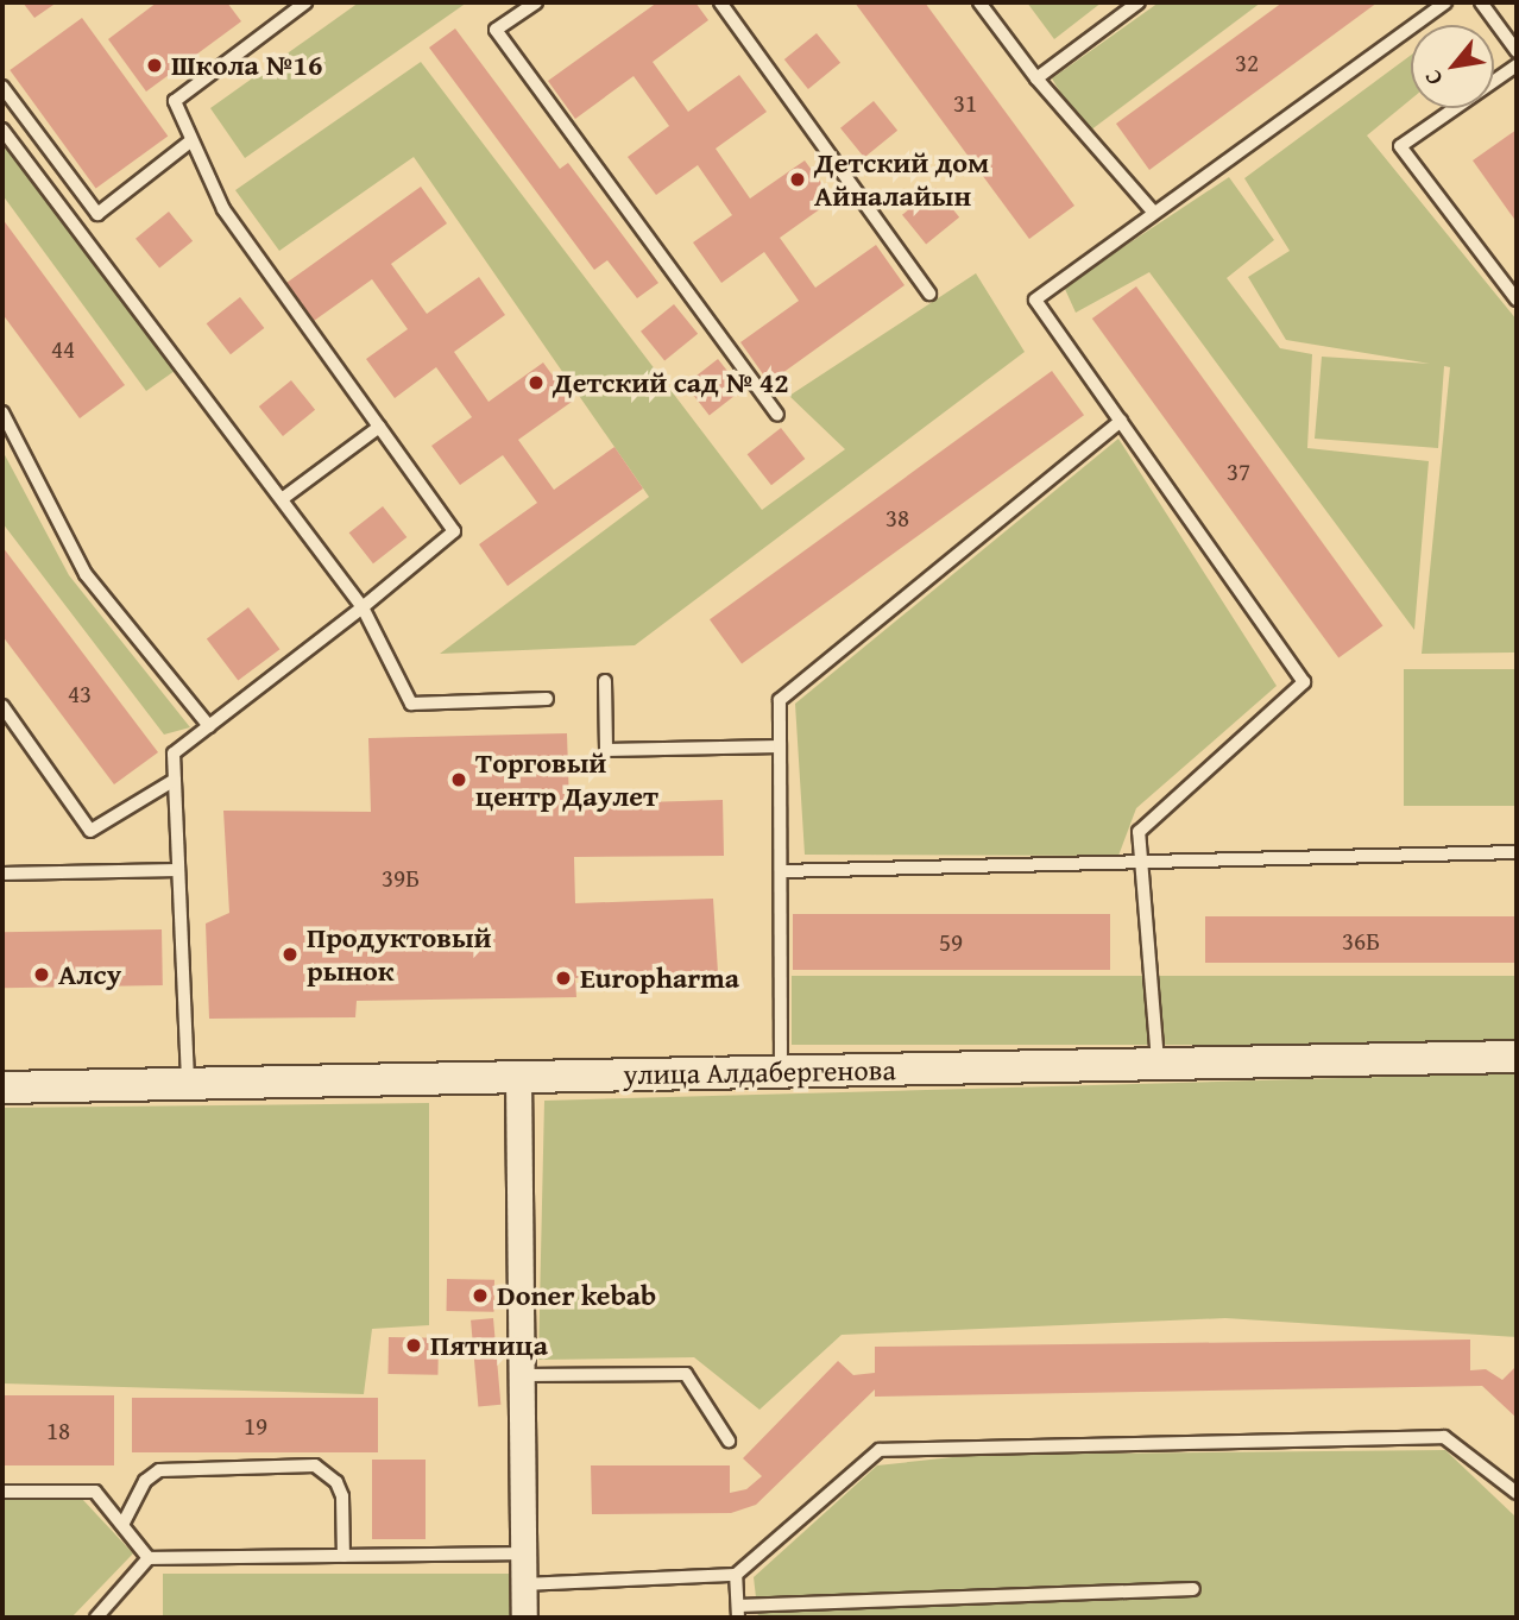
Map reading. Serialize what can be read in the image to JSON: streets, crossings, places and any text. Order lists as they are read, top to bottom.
{
  "streets": {
    "street": ["улица Алдабергенова"]
  },
  "places": [
    "Школа №16",
    "Детский дом Айналайын",
    "Детский сад № 42",
    "Торговый центр Даулет",
    "Продуктовый рынок",
    "Алсу",
    "Europharma",
    "Doner kebab",
    "Пятница"
  ],
  "house_numbers": [
    "32",
    "31",
    "44",
    "37",
    "38",
    "43",
    "39Б",
    "36Б",
    "59",
    "19",
    "18"
  ],
  "north": "bottom left"
}
